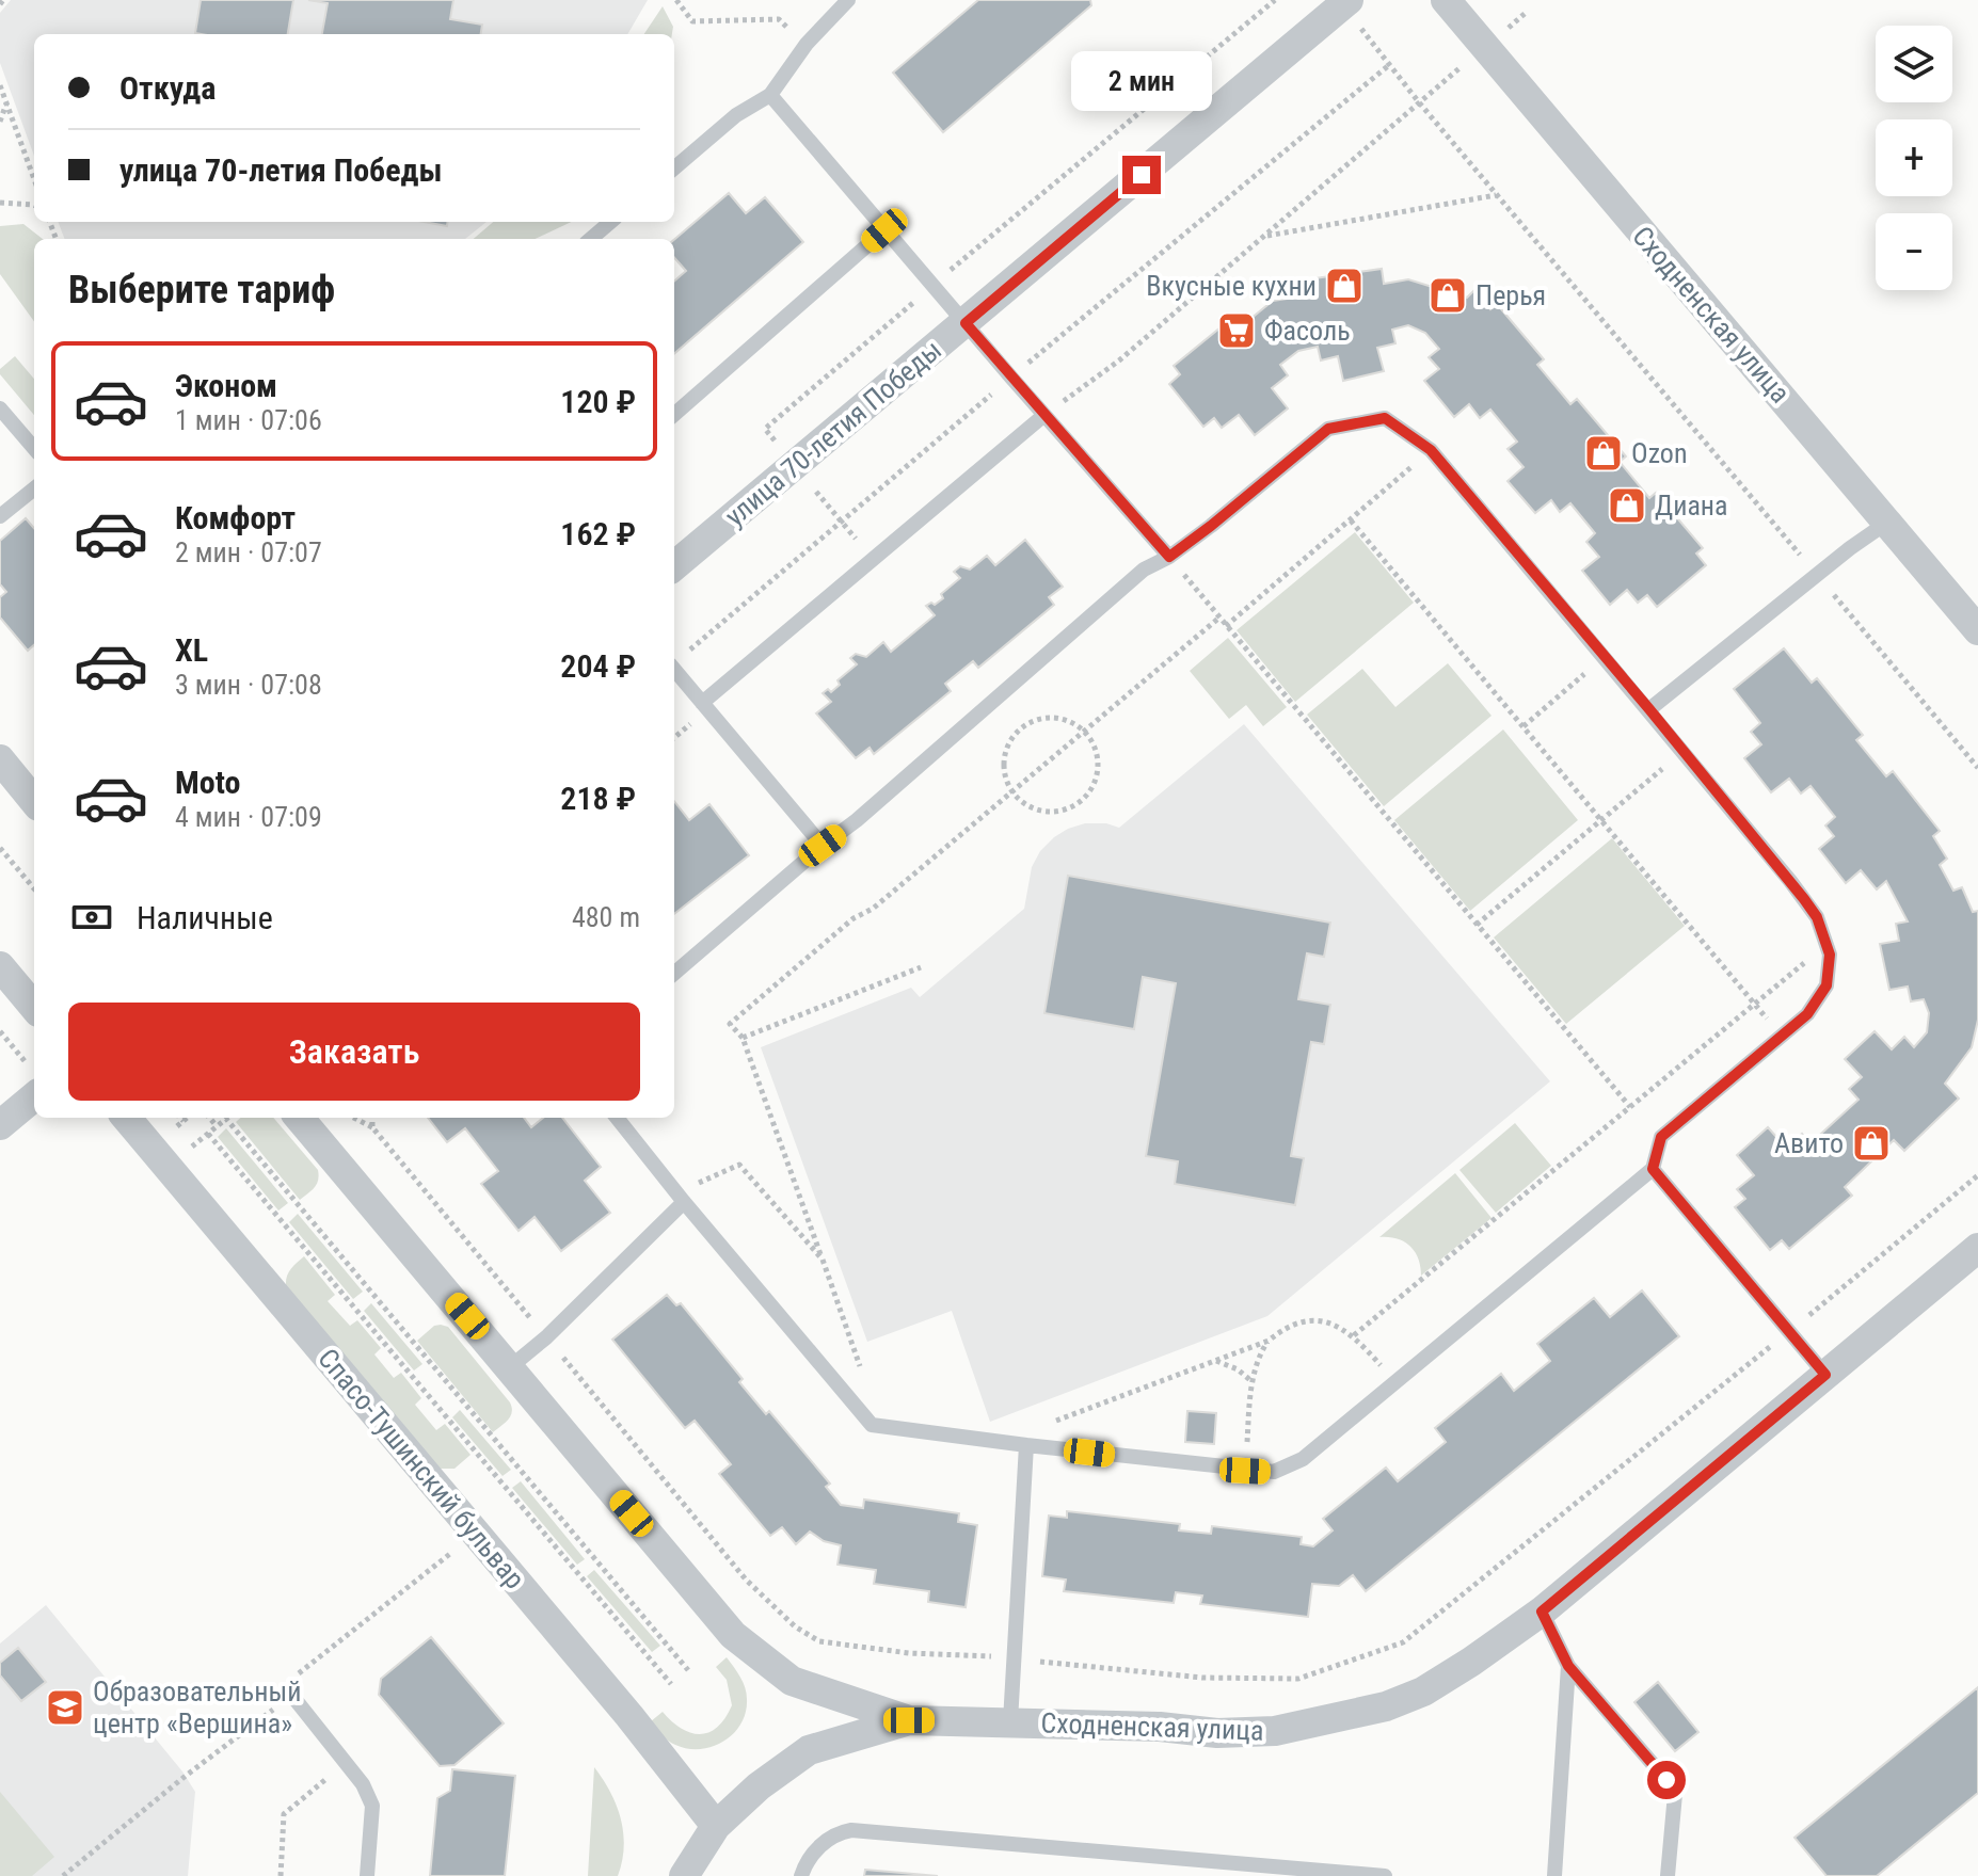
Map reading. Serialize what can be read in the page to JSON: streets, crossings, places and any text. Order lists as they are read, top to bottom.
{
  "streets": {
    "street": ["Сходненская улица", "улица 70-летия Победы", "Спасо-Тушинский бульвар"]
  },
  "crossings": [
    ["Сходненская улица", "Спасо-Тушинский бульвар"]
  ],
  "places": {
    "shop": [
      "Вкусные кухни",
      "Перья",
      "Ozon",
      "Диана",
      "Авито"
    ],
    "supermarket": ["Фасоль"],
    "school or university": ["Образовательный центр «Вершина»"]
  },
  "page": {
    "map_buttons": ["+", "−"],
    "banner": ["Откуда", "улица 70-летия Победы"],
    "bubble": "2 мин",
    "heading": "Выберите тариф",
    "list": [
      {
        "name": "Эконом",
        "note": "1 мин · 07:06",
        "value": "120 ₽"
      },
      {
        "name": "Комфорт",
        "note": "2 мин · 07:07",
        "value": "162 ₽"
      },
      {
        "name": "XL",
        "note": "3 мин · 07:08",
        "value": "204 ₽"
      },
      {
        "name": "Moto",
        "note": "4 мин · 07:09",
        "value": "218 ₽"
      }
    ],
    "pay": ["Наличные", "480 m"],
    "buttons": "Заказать"
  }
}
